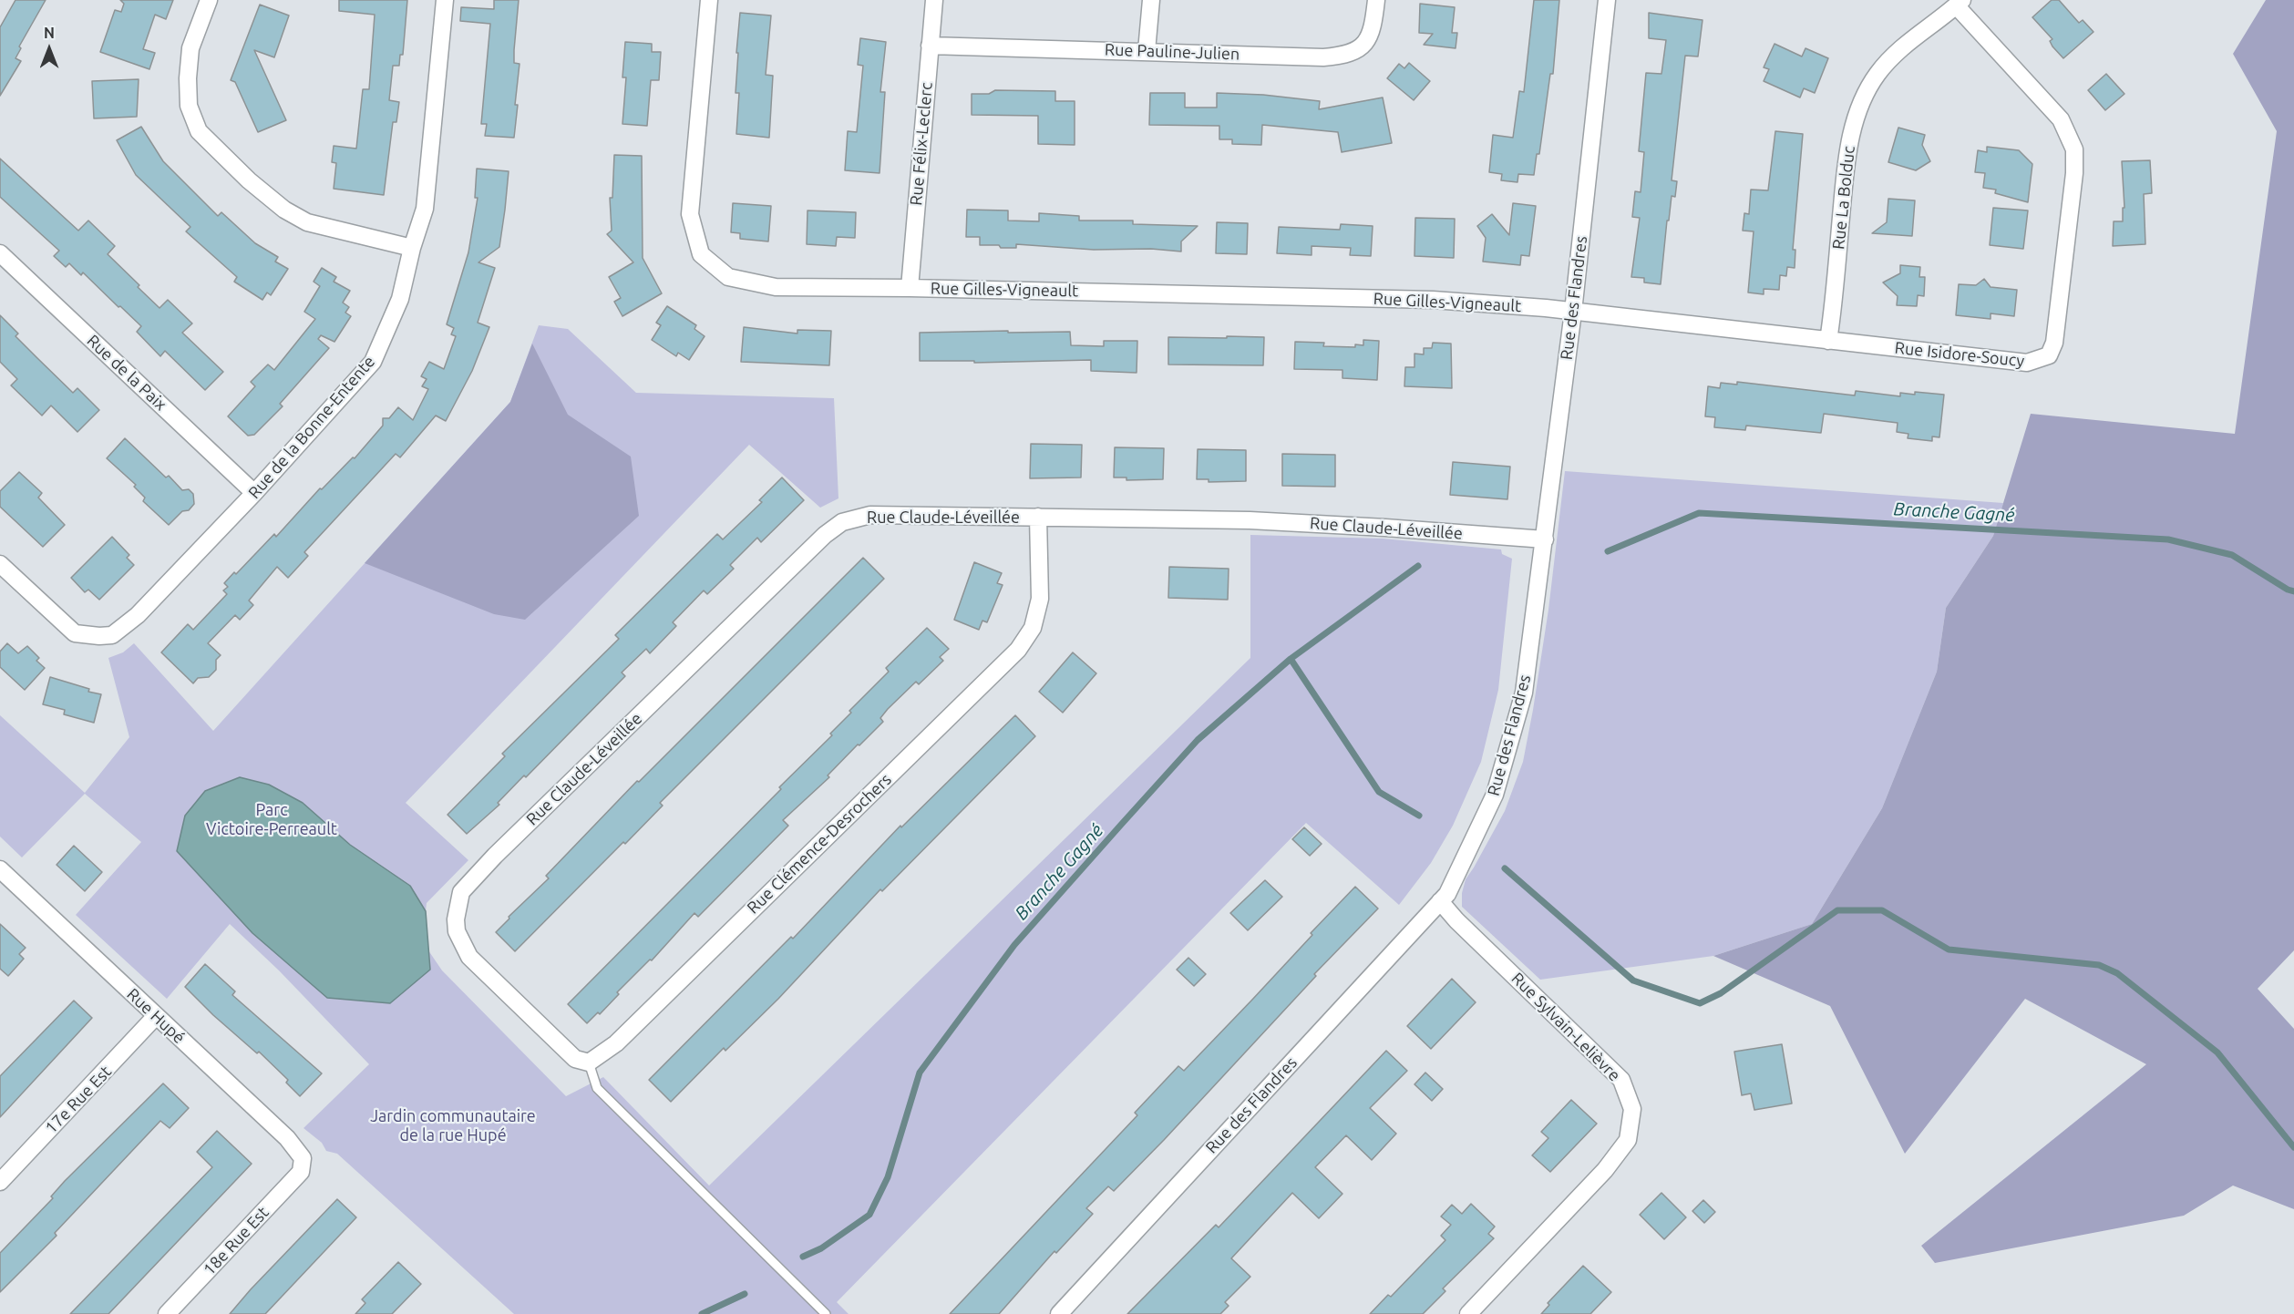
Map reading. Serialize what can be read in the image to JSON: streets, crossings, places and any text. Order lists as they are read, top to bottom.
{
  "streets": {
    "street": [
      "Rue Pauline-Julien",
      "Rue Félix-Leclerc",
      "Rue La Bolduc",
      "Rue Gilles-Vigneault",
      "Rue des Flandres",
      "Rue Isidore-Soucy",
      "Rue de la Paix",
      "Rue de la Bonne-Entente",
      "Rue Claude-Léveillée",
      "Rue Clémence-Desrochers",
      "Rue Hupé",
      "Rue Sylvain-Lelièvre",
      "17e Rue Est",
      "18e Rue Est"
    ]
  },
  "crossings": [
    ["Rue Pauline-Julien", "Rue Félix-Leclerc"],
    ["Rue Félix-Leclerc", "Rue Gilles-Vigneault"],
    ["Rue La Bolduc", "Rue Isidore-Soucy"],
    ["Rue Gilles-Vigneault", "Rue des Flandres"],
    ["Rue Gilles-Vigneault", "Rue Isidore-Soucy"],
    ["Rue des Flandres", "Rue Isidore-Soucy"],
    ["Rue des Flandres", "Rue Claude-Léveillée"],
    ["Rue des Flandres", "Rue Sylvain-Lelièvre"],
    ["Rue de la Paix", "Rue de la Bonne-Entente"],
    ["Rue Claude-Léveillée", "Rue Clémence-Desrochers"],
    ["Rue Hupé", "17e Rue Est"],
    ["Rue Hupé", "18e Rue Est"]
  ],
  "water": ["Branche Gagné"],
  "parks": ["Parc Victoire-Perreault", "Jardin communautaire de la rue Hupé"],
  "north": "top"
}
